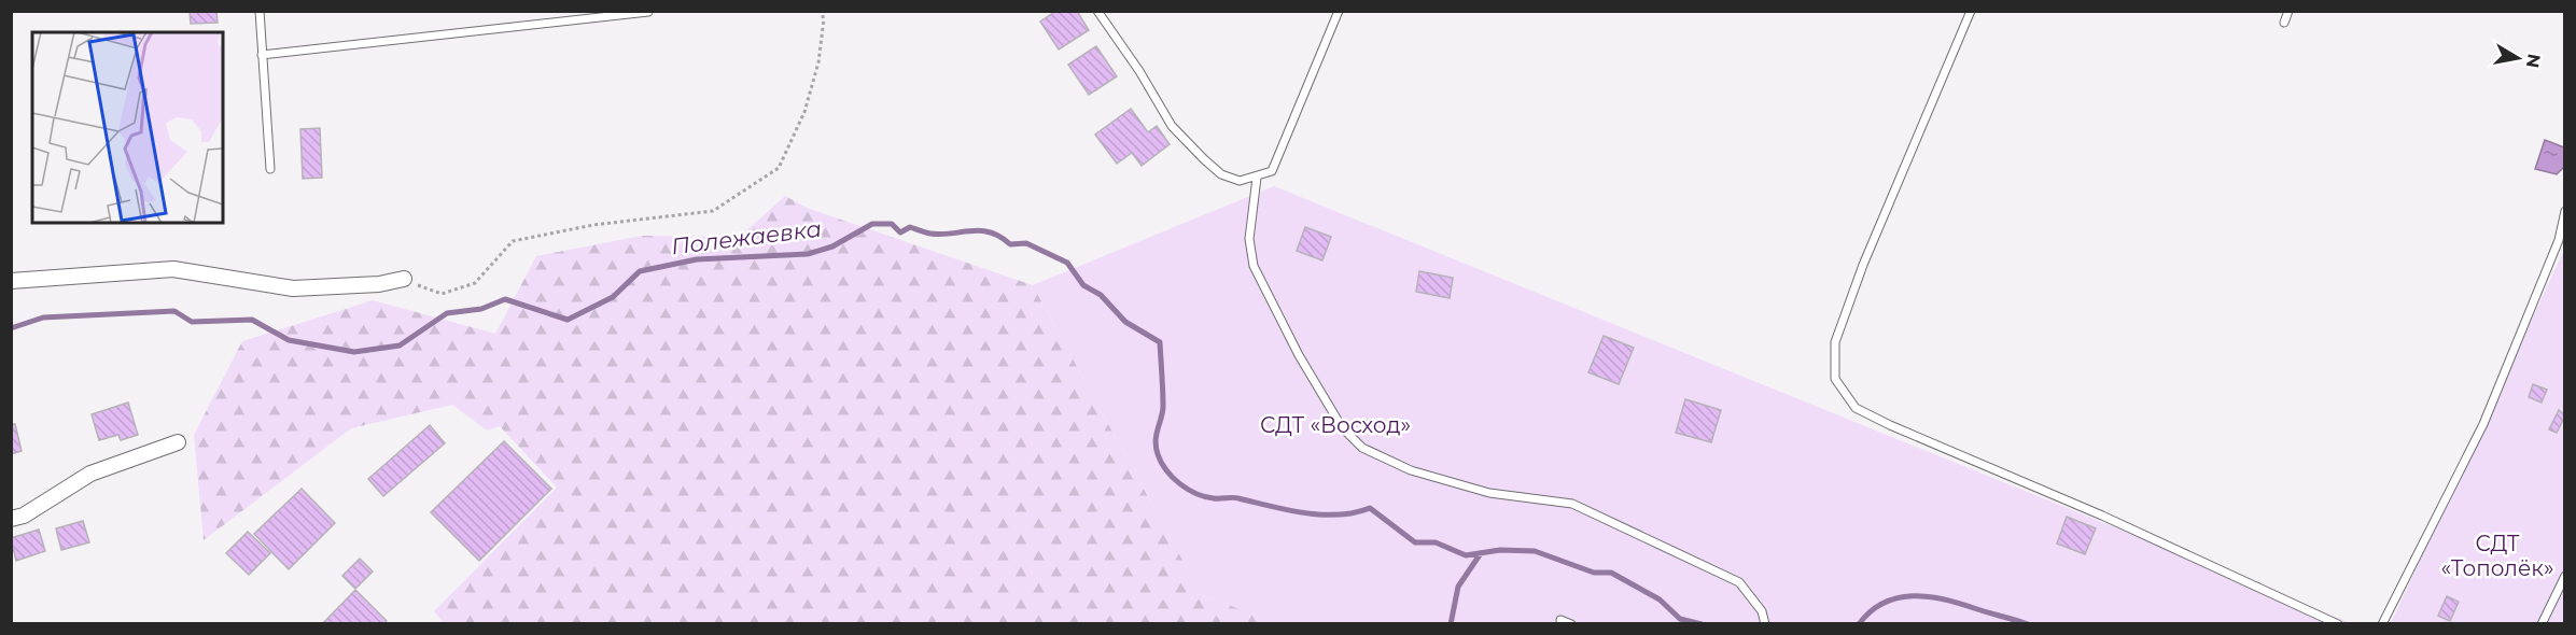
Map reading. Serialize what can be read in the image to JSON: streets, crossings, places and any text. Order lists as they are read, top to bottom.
{
  "water": ["Полежаевка"],
  "parks": ["СДТ «Восход»", "СДТ «Тополёк»"],
  "north": "right"
}
